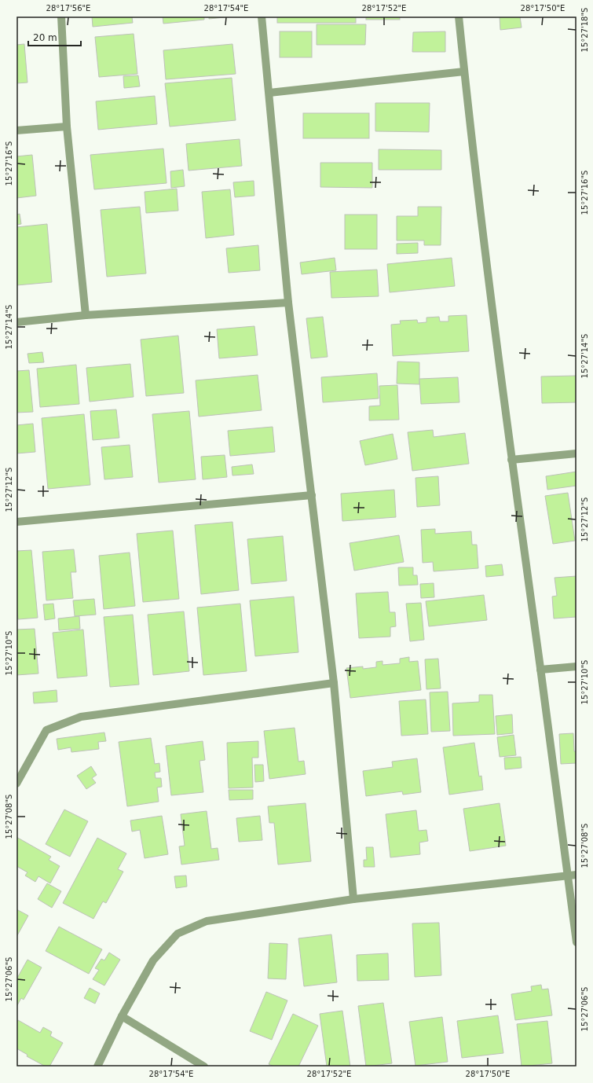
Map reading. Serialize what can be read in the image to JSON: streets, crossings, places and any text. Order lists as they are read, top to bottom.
{
  "scale_bar": "20 m",
  "coordinates": [
    "28°17'56\"E",
    "28°17'54\"E",
    "28°17'52\"E",
    "28°17'50\"E",
    "15°27'18\"S",
    "15°27'16\"S",
    "15°27'14\"S",
    "15°27'12\"S",
    "15°27'10\"S",
    "15°27'08\"S",
    "15°27'06\"S"
  ]
}
